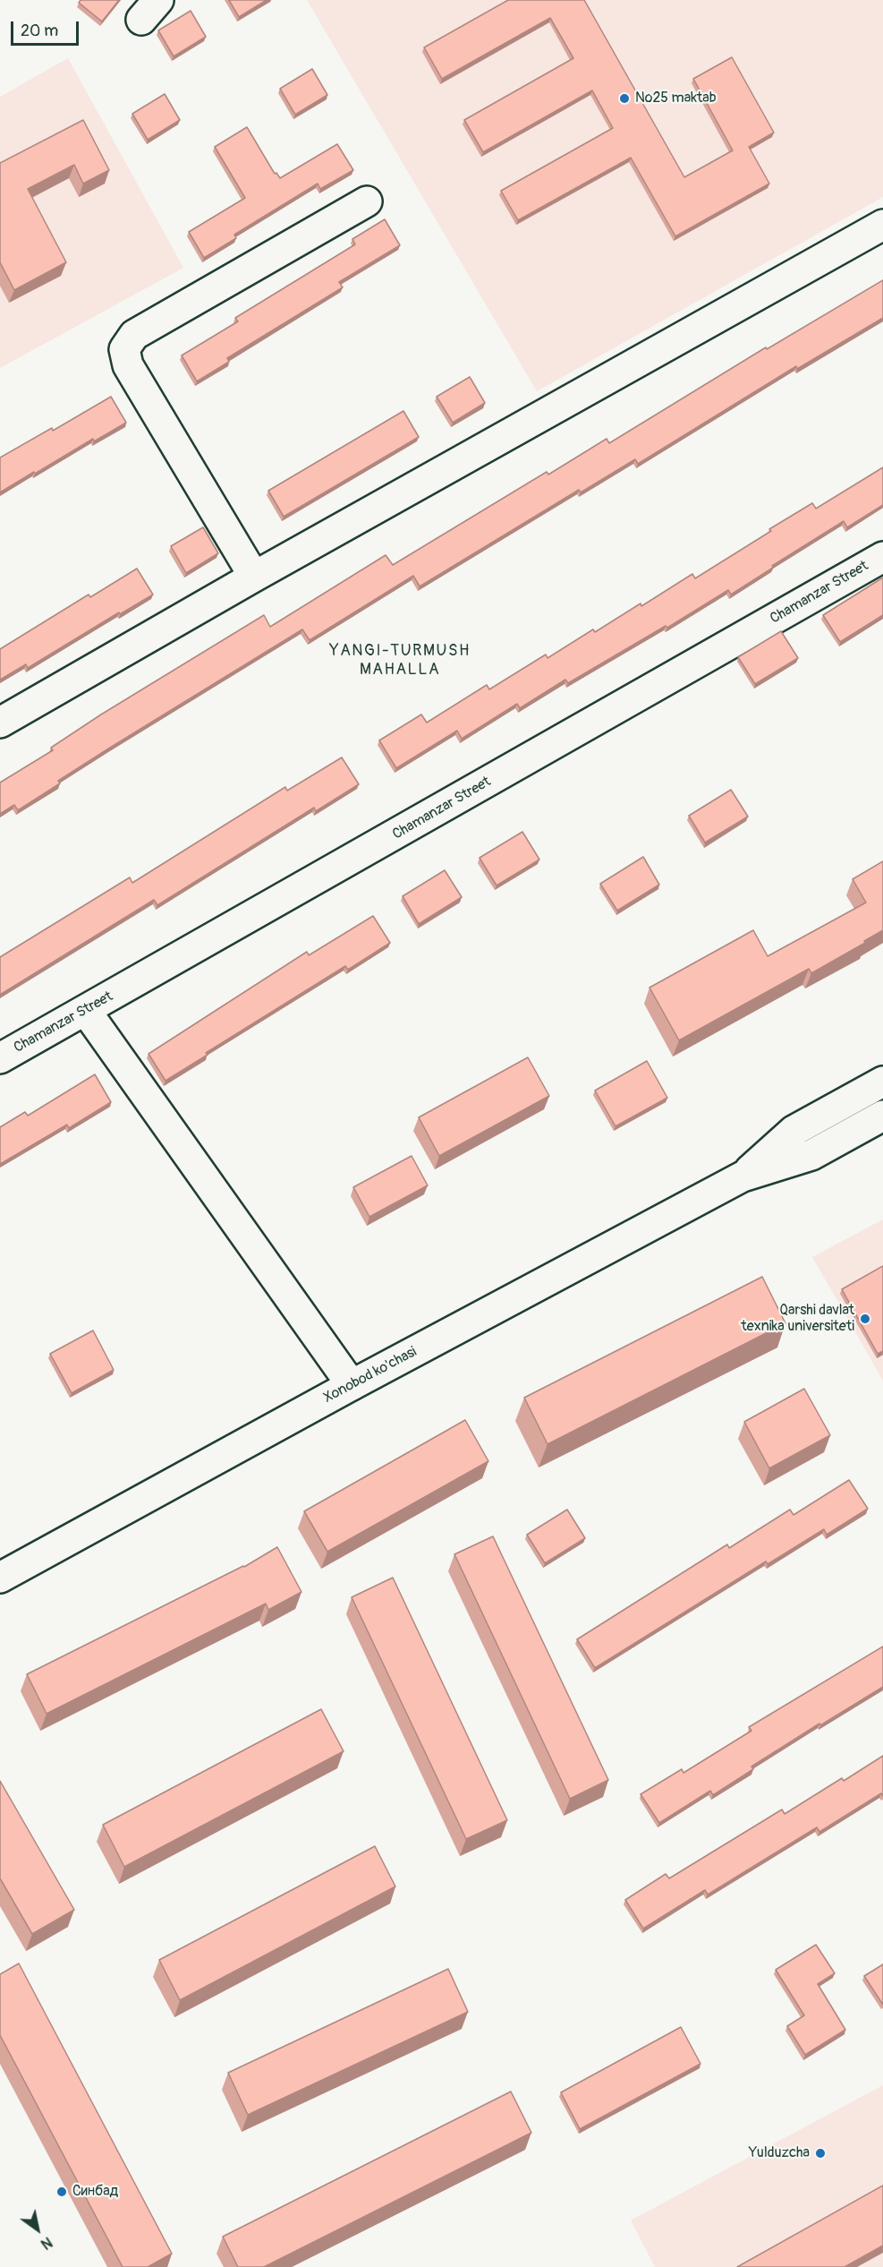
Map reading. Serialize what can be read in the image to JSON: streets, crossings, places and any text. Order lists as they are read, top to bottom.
{
  "streets": {
    "street": ["Chamanzar Street", "Xonobod ko'chasi"]
  },
  "districts": ["YANGI-TURMUSH MAHALLA"],
  "places": [
    "№25 maktab",
    "Qarshi davlat texnika universiteti",
    "Yulduzcha",
    "Синбад"
  ],
  "scale_bar": "20 m",
  "north": "bottom right"
}
